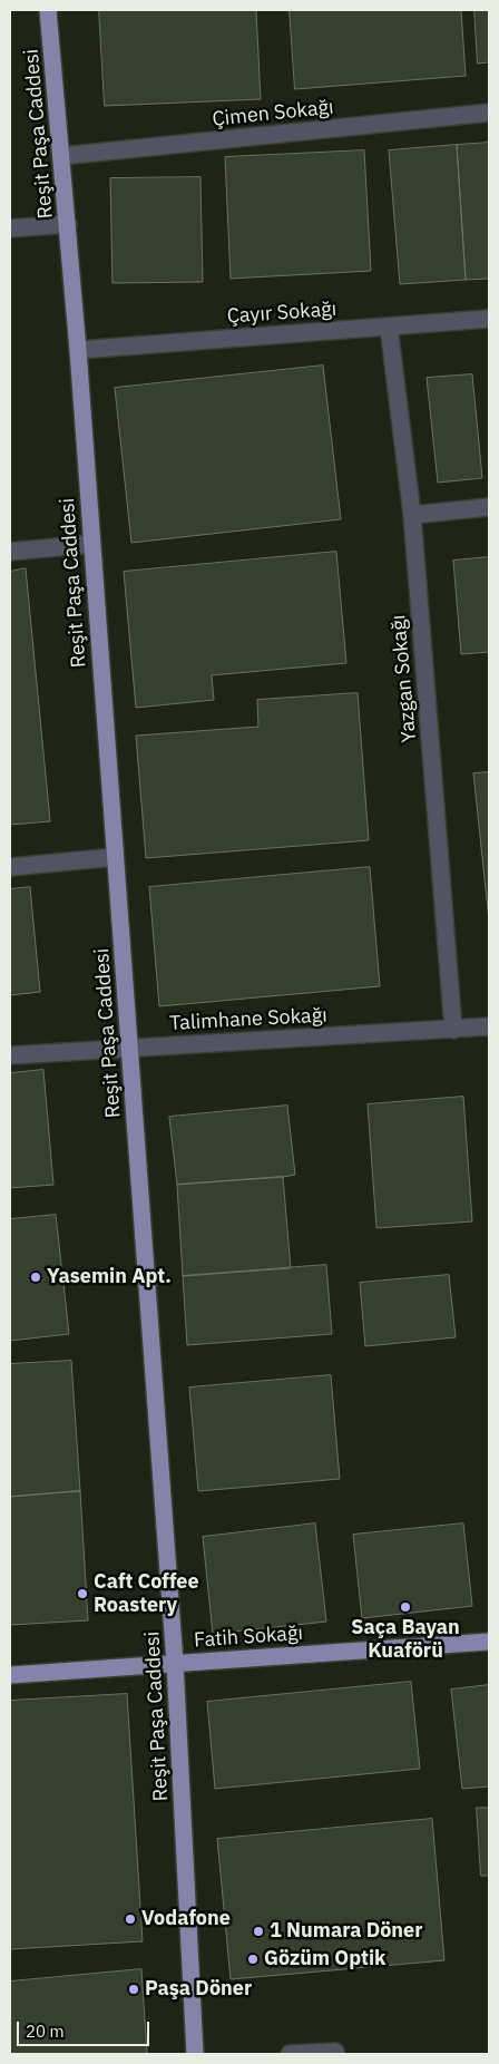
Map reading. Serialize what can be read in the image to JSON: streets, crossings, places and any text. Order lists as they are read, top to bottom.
{
  "streets": {
    "main road": ["Reşit Paşa Caddesi", "Fatih Sokağı"],
    "street": [
      "Çimen Sokağı",
      "Çayır Sokağı",
      "Yazgan Sokağı",
      "Talimhane Sokağı"
    ]
  },
  "crossings": [
    ["Çimen Sokağı", "Reşit Paşa Caddesi"],
    ["Reşit Paşa Caddesi", "Çayır Sokağı"],
    ["Reşit Paşa Caddesi", "Talimhane Sokağı"],
    ["Reşit Paşa Caddesi", "Fatih Sokağı"],
    ["Çayır Sokağı", "Yazgan Sokağı"],
    ["Yazgan Sokağı", "Talimhane Sokağı"]
  ],
  "places": [
    "Yasemin Apt.",
    "Caft Coffee Roastery",
    "Saça Bayan Kuaförü",
    "Vodafone",
    "1 Numara Döner",
    "Gözüm Optik",
    "Paşa Döner"
  ],
  "scale_bar": "20 m"
}
